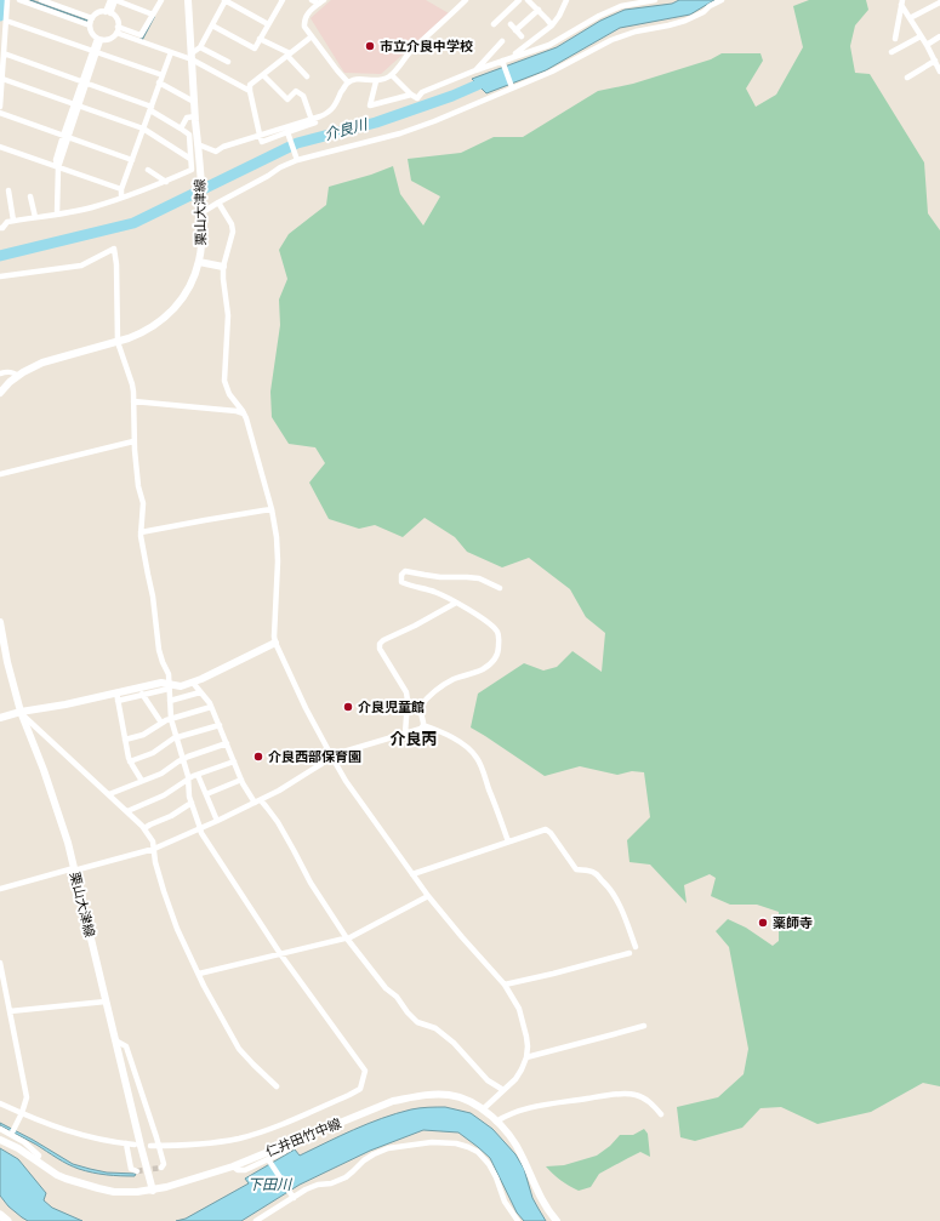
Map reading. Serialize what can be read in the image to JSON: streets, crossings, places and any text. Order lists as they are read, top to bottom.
{
  "streets": {
    "main road": ["栗山大津線", "仁井田竹中線"]
  },
  "crossings": [
    ["栗山大津線", "仁井田竹中線"]
  ],
  "districts": ["介良丙"],
  "water": ["介良川", "下田川"],
  "places": [
    "市立介良中学校",
    "介良児童館",
    "介良西部保育園",
    "薬師寺"
  ]
}
